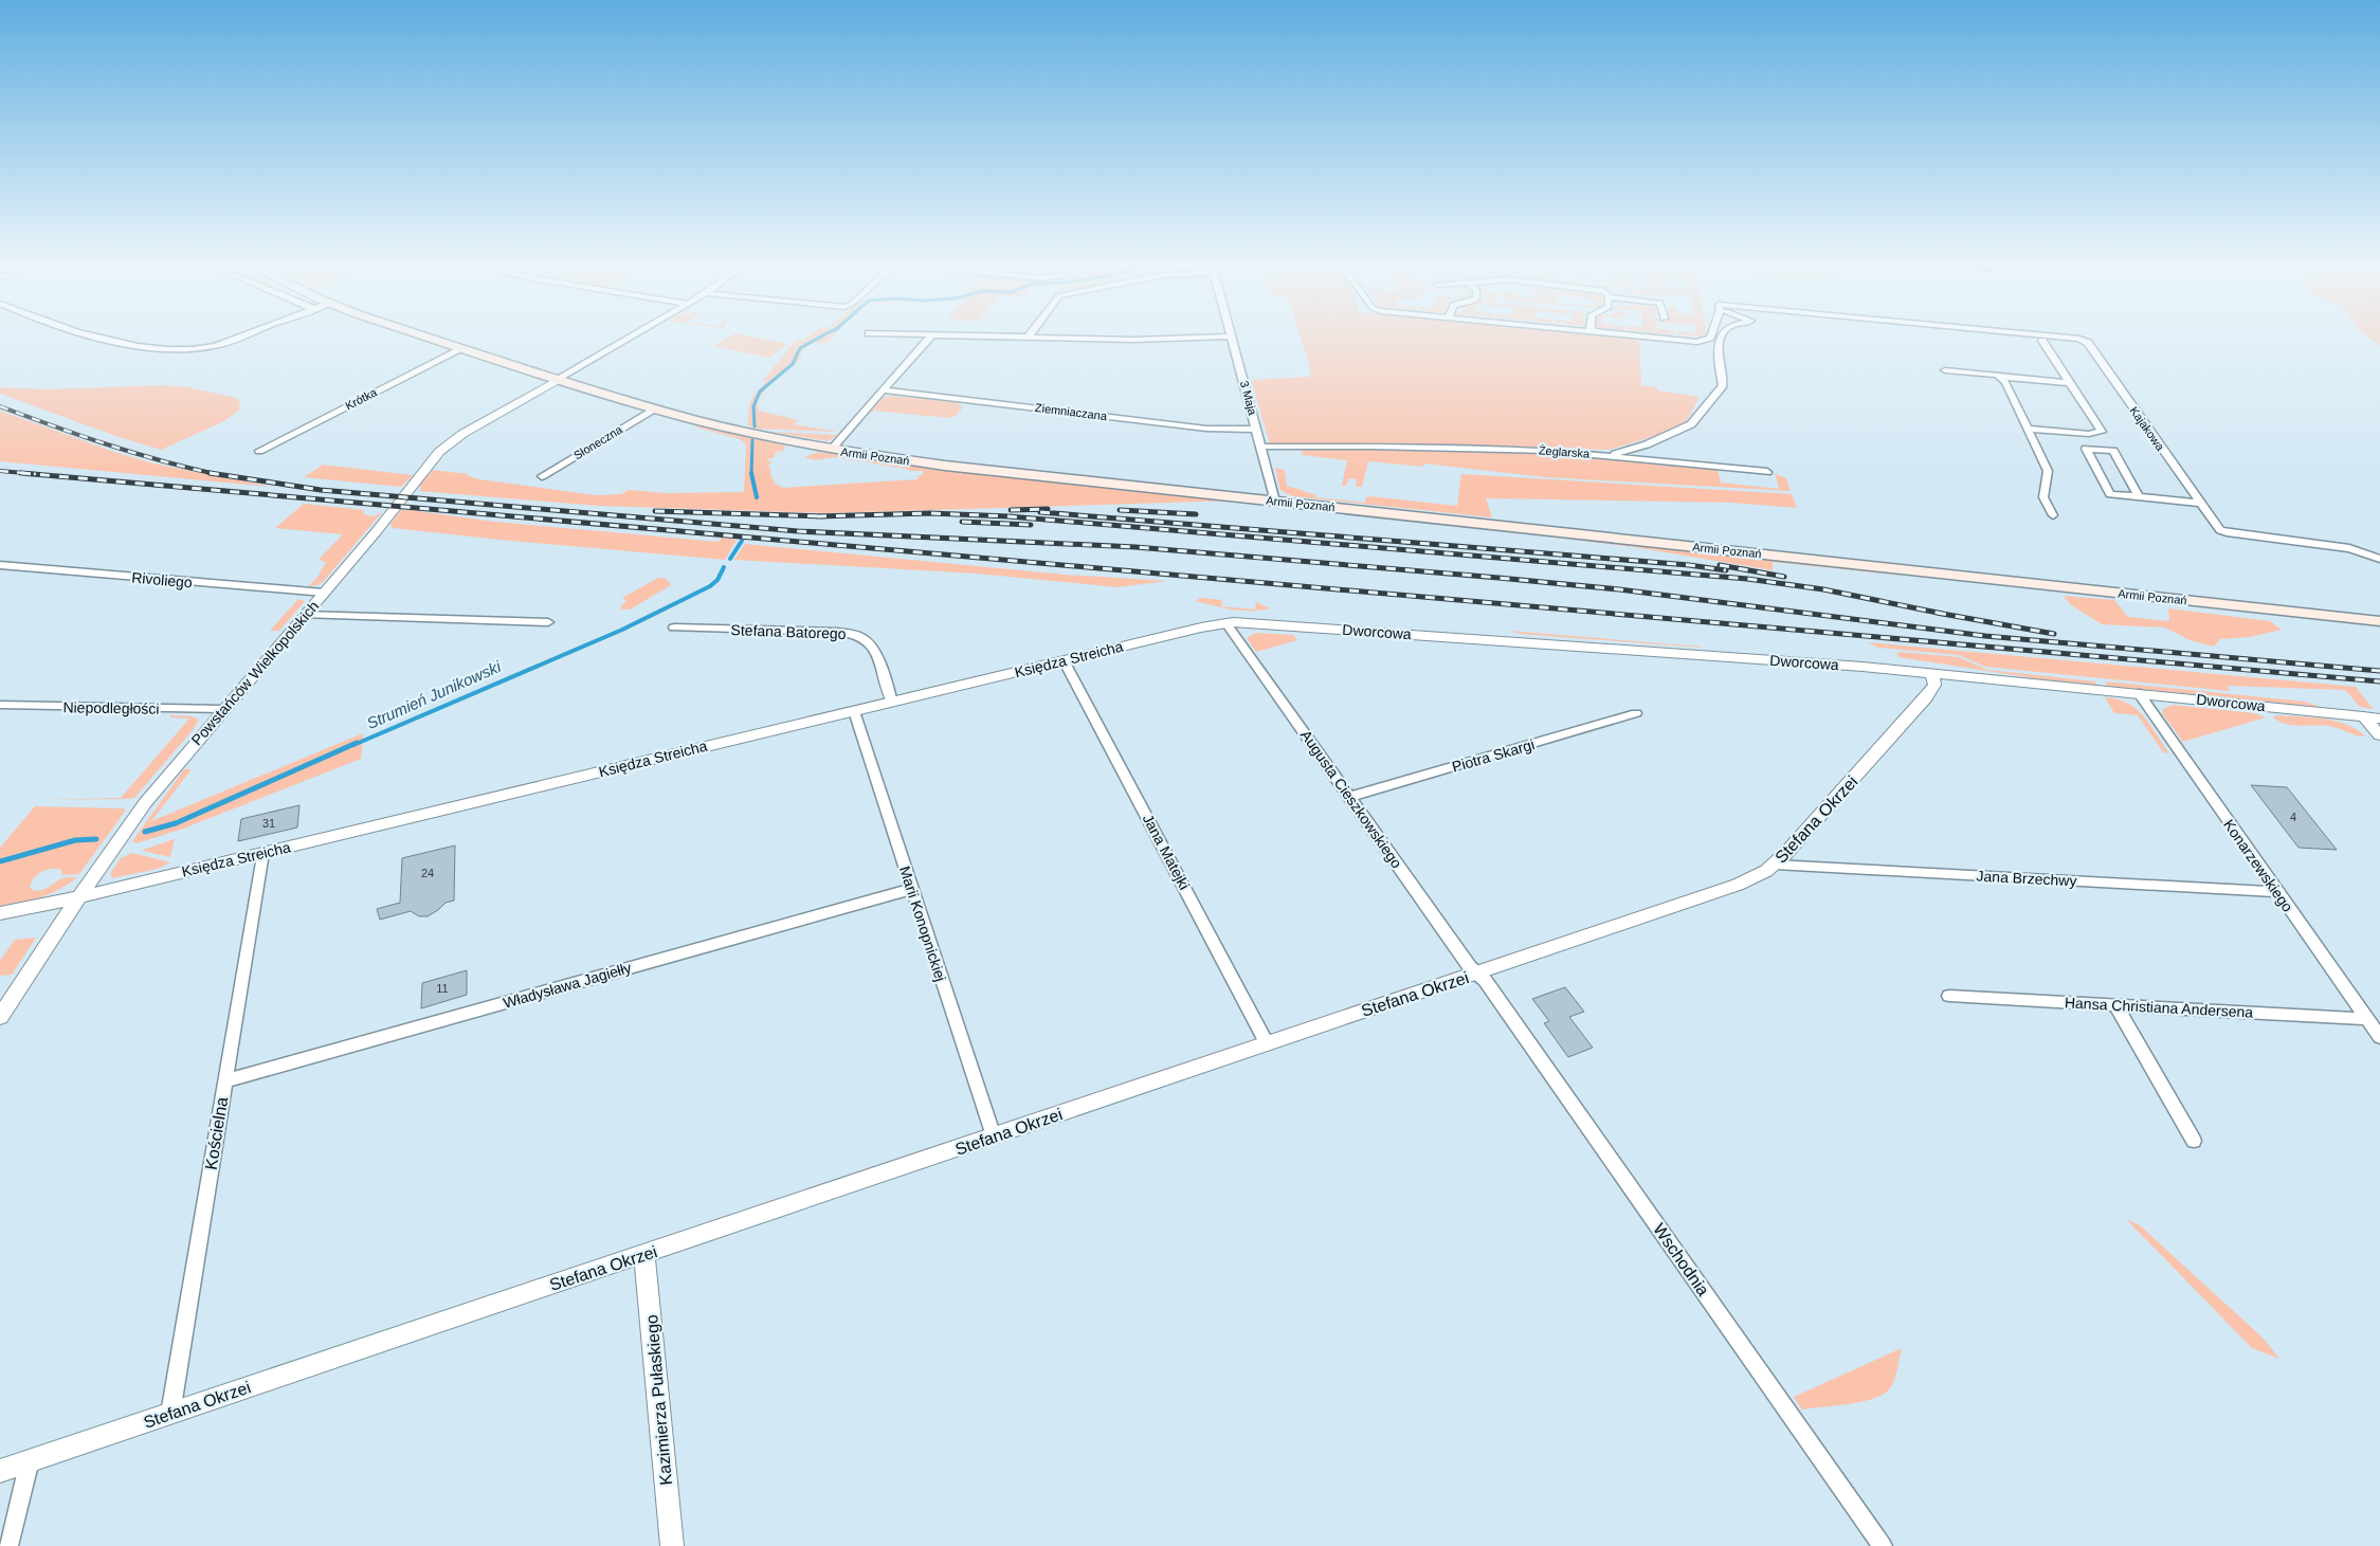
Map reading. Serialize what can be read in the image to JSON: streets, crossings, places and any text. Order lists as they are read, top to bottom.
{
  "streets": {
    "main road": ["Armii Poznań"],
    "street": [
      "3 Maja",
      "Krótka",
      "Ziemniaczana",
      "Kajakowa",
      "Słoneczna",
      "Żeglarska",
      "Rivoliego",
      "Stefana Batorego",
      "Dworcowa",
      "Księdza Streicha",
      "Powstańców Wielkopolskich",
      "Niepodległości",
      "Piotra Skargi",
      "Augusta Cieszkowskiego",
      "Stefana Okrzei",
      "Jana Matejki",
      "Konarzewskiego",
      "Jana Brzechwy",
      "Marii Konopnickiej",
      "Władysława Jagiełły",
      "Hansa Christiana Andersena",
      "Kościelna",
      "Wschodnia",
      "Kazimierza Pułaskiego"
    ]
  },
  "crossings": [
    ["3 Maja", "Ziemniaczana"],
    ["3 Maja", "Żeglarska"],
    ["3 Maja", "Armii Poznań"],
    ["Krótka", "Armii Poznań"],
    ["Słoneczna", "Armii Poznań"],
    ["Armii Poznań", "Powstańców Wielkopolskich"],
    ["Rivoliego", "Powstańców Wielkopolskich"],
    ["Stefana Batorego", "Księdza Streicha"],
    ["Dworcowa", "Księdza Streicha"],
    ["Dworcowa", "Augusta Cieszkowskiego"],
    ["Dworcowa", "Stefana Okrzei"],
    ["Dworcowa", "Konarzewskiego"],
    ["Księdza Streicha", "Powstańców Wielkopolskich"],
    ["Księdza Streicha", "Augusta Cieszkowskiego"],
    ["Księdza Streicha", "Jana Matejki"],
    ["Księdza Streicha", "Marii Konopnickiej"],
    ["Księdza Streicha", "Kościelna"],
    ["Powstańców Wielkopolskich", "Niepodległości"],
    ["Piotra Skargi", "Augusta Cieszkowskiego"],
    ["Augusta Cieszkowskiego", "Stefana Okrzei"],
    ["Augusta Cieszkowskiego", "Wschodnia"],
    ["Stefana Okrzei", "Jana Matejki"],
    ["Stefana Okrzei", "Jana Brzechwy"],
    ["Stefana Okrzei", "Marii Konopnickiej"],
    ["Stefana Okrzei", "Kościelna"],
    ["Stefana Okrzei", "Wschodnia"],
    ["Stefana Okrzei", "Kazimierza Pułaskiego"],
    ["Konarzewskiego", "Jana Brzechwy"],
    ["Konarzewskiego", "Hansa Christiana Andersena"],
    ["Marii Konopnickiej", "Władysława Jagiełły"],
    ["Władysława Jagiełły", "Kościelna"]
  ],
  "water": ["Strumień Junikowski"],
  "house_numbers": [
    "4",
    "31",
    "24",
    "11"
  ]
}
